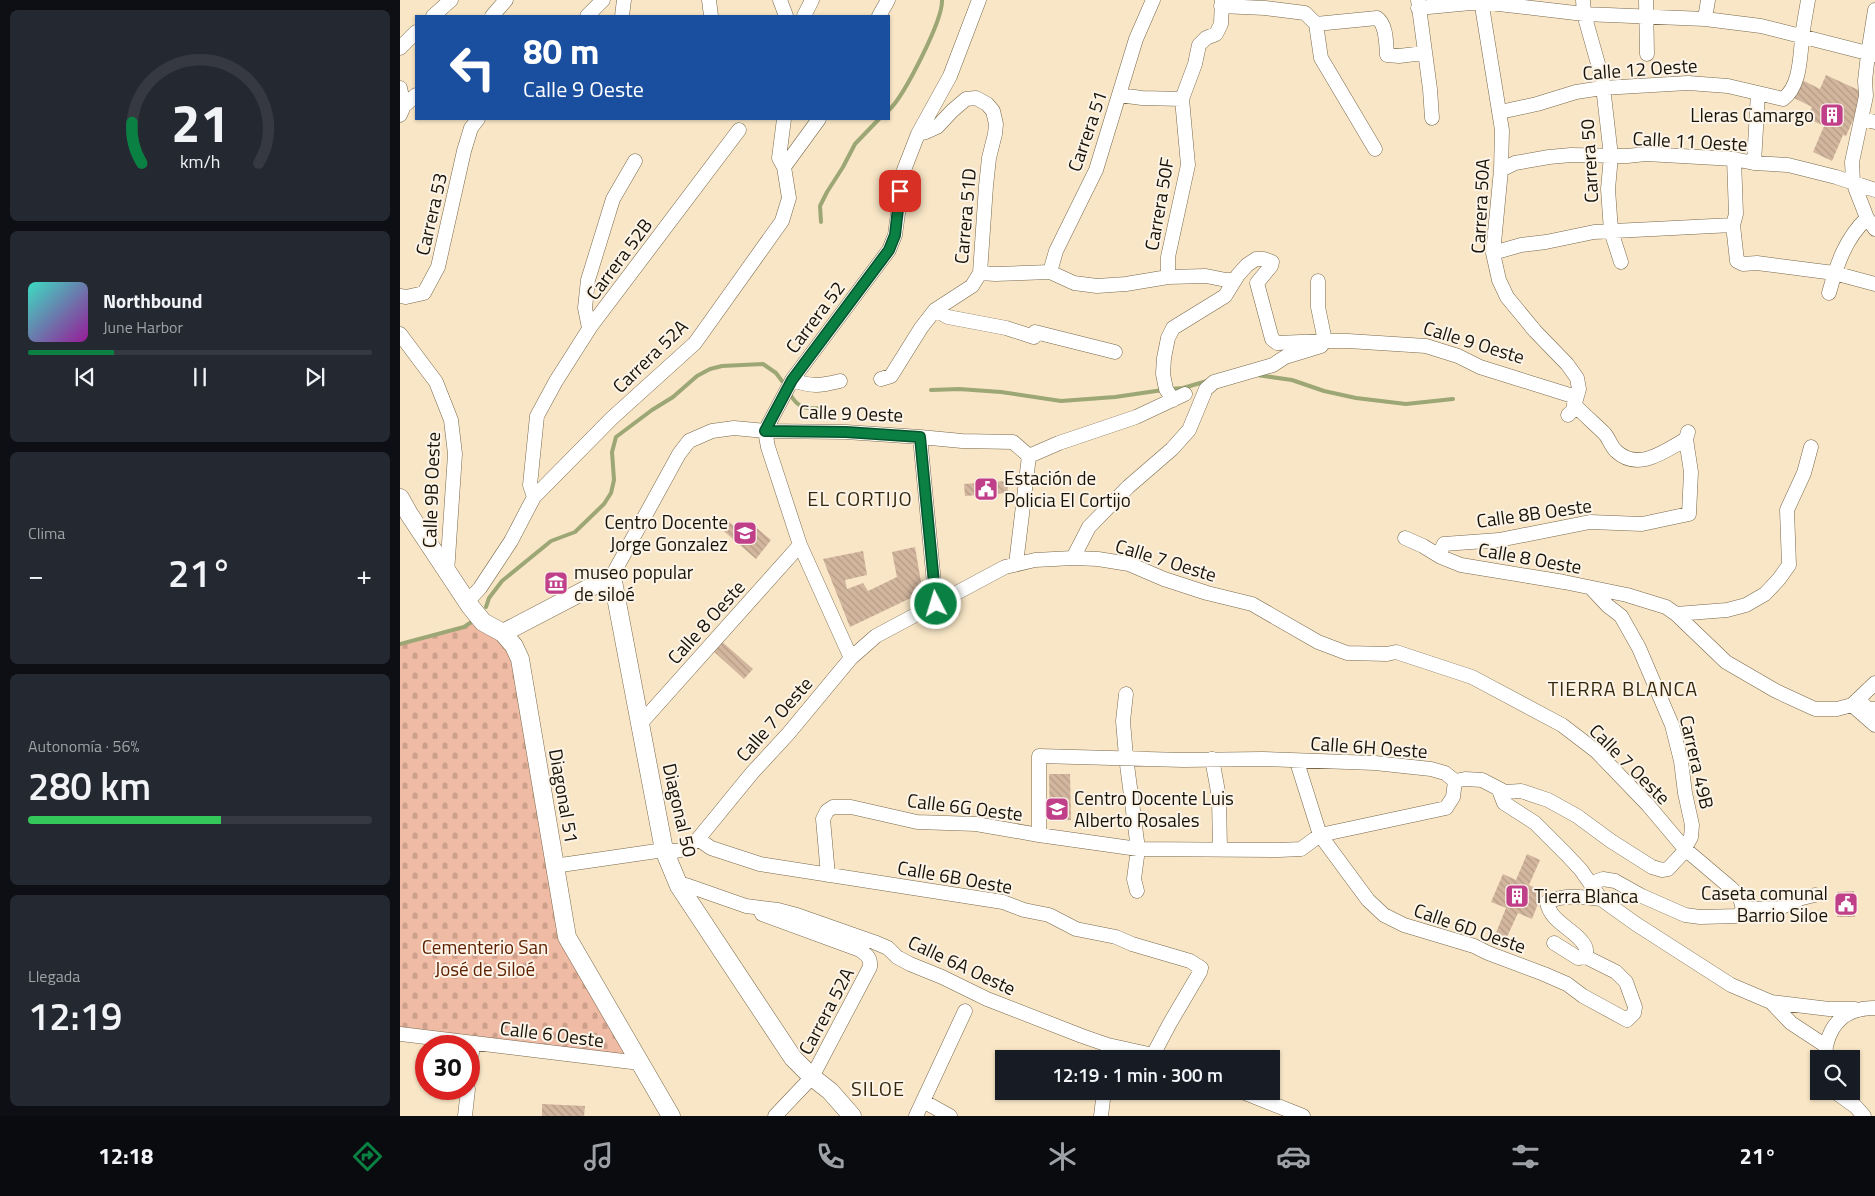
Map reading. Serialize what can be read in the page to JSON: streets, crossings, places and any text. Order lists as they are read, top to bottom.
{
  "streets": {
    "street": [
      "Calle 12 Oeste",
      "Carrera 51",
      "Calle 11 Oeste",
      "Carrera 50",
      "Carrera 50F",
      "Carrera 50A",
      "Carrera 53",
      "Carrera 51D",
      "Carrera 52B",
      "Carrera 52",
      "Calle 9 Oeste",
      "Carrera 52A",
      "Calle 9B Oeste",
      "Calle 8B Oeste",
      "Calle 8 Oeste",
      "Calle 7 Oeste",
      "Calle 6H Oeste",
      "Carrera 49B",
      "Diagonal 51",
      "Calle 6G Oeste",
      "Diagonal 50",
      "Calle 6B Oeste",
      "Calle 6D Oeste",
      "Calle 6A Oeste",
      "Calle 6 Oeste"
    ]
  },
  "crossings": [
    ["Calle 12 Oeste", "Carrera 50"],
    ["Calle 12 Oeste", "Carrera 50A"],
    ["Calle 11 Oeste", "Carrera 50"],
    ["Calle 11 Oeste", "Carrera 50A"],
    ["Carrera 50A", "Calle 9 Oeste"],
    ["Carrera 50A", "Calle 8B Oeste"],
    ["Carrera 51D", "Carrera 52"],
    ["Carrera 52B", "Carrera 52A"],
    ["Carrera 52", "Calle 9 Oeste"],
    ["Calle 9 Oeste", "Calle 8B Oeste"],
    ["Calle 9 Oeste", "Calle 7 Oeste"],
    ["Calle 9 Oeste", "Diagonal 50"],
    ["Carrera 52A", "Diagonal 51"],
    ["Carrera 52A", "Diagonal 50"],
    ["Carrera 52A", "Calle 6A Oeste"],
    ["Calle 9B Oeste", "Diagonal 51"],
    ["Calle 8B Oeste", "Calle 8 Oeste"],
    ["Calle 8 Oeste", "Carrera 49B"],
    ["Calle 8 Oeste", "Diagonal 50"],
    ["Calle 7 Oeste", "Carrera 49B"],
    ["Calle 7 Oeste", "Diagonal 51"],
    ["Calle 7 Oeste", "Diagonal 50"],
    ["Calle 7 Oeste", "Calle 6B Oeste"],
    ["Calle 6H Oeste", "Carrera 49B"],
    ["Calle 6H Oeste", "Calle 6G Oeste"],
    ["Diagonal 51", "Calle 6 Oeste"],
    ["Calle 6G Oeste", "Calle 6B Oeste"],
    ["Calle 6G Oeste", "Calle 6D Oeste"],
    ["Diagonal 50", "Calle 6A Oeste"]
  ],
  "districts": ["EL CORTIJO", "TIERRA BLANCA", "SILOE"],
  "parks": ["Cementerio San José de Siloé"],
  "places": {
    "building": ["Lleras Camargo", "Tierra Blanca"],
    "public building": ["Estación de Policia El Cortijo", "Caseta comunal Barrio Siloe"],
    "school or university": ["Centro Docente Jorge Gonzalez", "Centro Docente Luis Alberto Rosales"],
    "museum": ["museo popular de siloé"]
  },
  "page": {
    "turn": ["80 m", "Calle 9 Oeste"],
    "song": ["Northbound", "June Harbor"],
    "tile": [
      "Clima",
      ["Autonomía · 56%", "280 km"],
      ["Llegada", "12:19"]
    ],
    "heat": ["−", "21°", "+"],
    "limit": "30",
    "trip": "12:19 · 1 min · 300 m",
    "tabs": ["12:18", "21°"],
    "gauge": ["21", "km/h"]
  }
}
